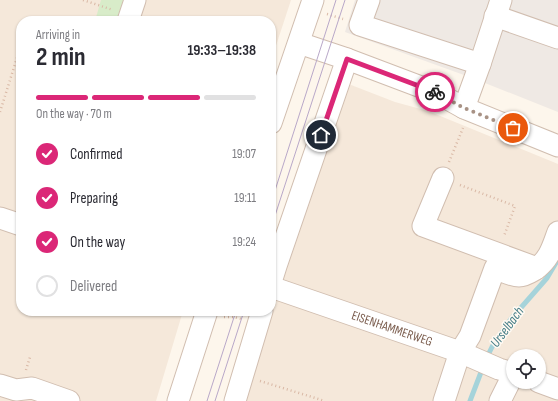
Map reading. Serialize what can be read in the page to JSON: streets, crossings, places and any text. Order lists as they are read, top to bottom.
{
  "streets": {
    "street": ["EISENHAMMERWEG"]
  },
  "water": ["Urselbach"],
  "page": {
    "heading": ["2 min", "Arriving in", "19:33–19:38"],
    "bar": "On the way · 70 m",
    "list": [
      ["Confirmed", "19:07"],
      ["Preparing", "19:11"],
      ["On the way", "19:24"],
      "Delivered"
    ]
  }
}
